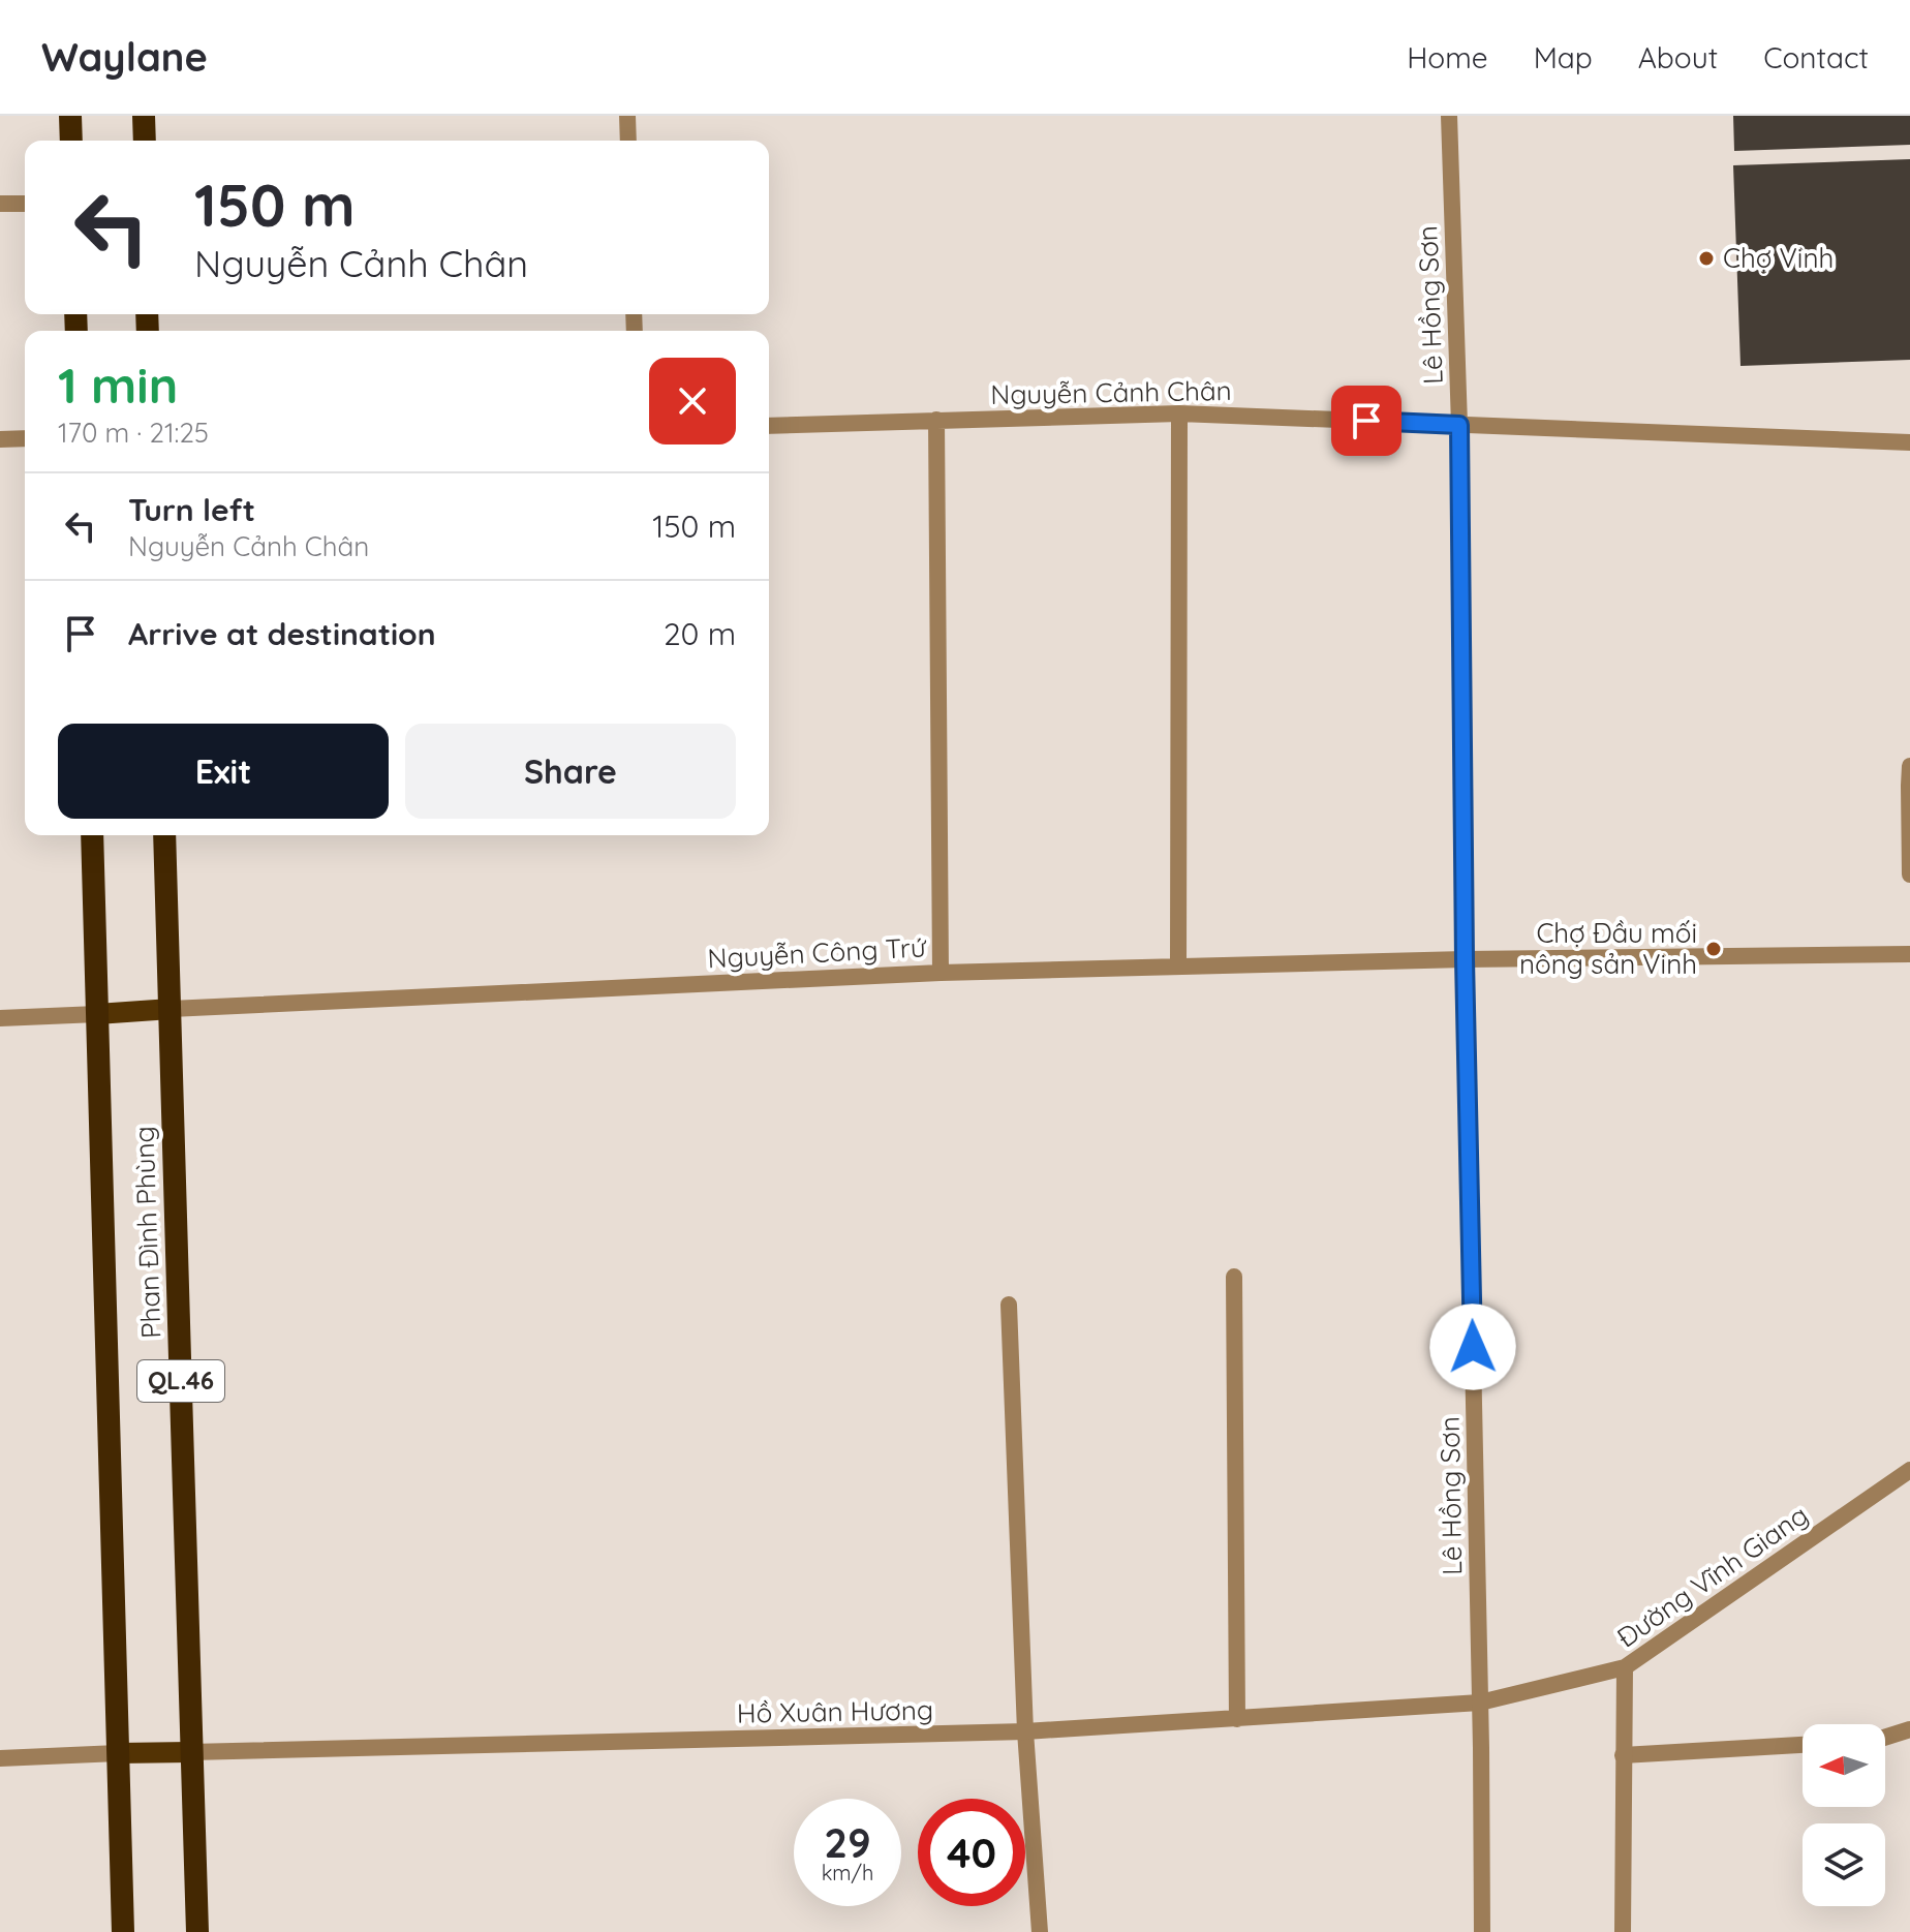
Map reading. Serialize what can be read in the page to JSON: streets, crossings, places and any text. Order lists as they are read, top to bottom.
{
  "streets": {
    "highway": ["Phan Đình Phùng", "QL.46"],
    "street": [
      "Lê Hồng Sơn",
      "Nguyễn Cảnh Chân",
      "Nguyễn Công Trứ",
      "Đường Vĩnh Giang",
      "Hồ Xuân Hương"
    ]
  },
  "crossings": [
    ["Lê Hồng Sơn", "Nguyễn Cảnh Chân"],
    ["Lê Hồng Sơn", "Nguyễn Công Trứ"],
    ["Lê Hồng Sơn", "Đường Vĩnh Giang"],
    ["Lê Hồng Sơn", "Hồ Xuân Hương"],
    ["Nguyễn Công Trứ", "Phan Đình Phùng"],
    ["Phan Đình Phùng", "Hồ Xuân Hương"],
    ["Đường Vĩnh Giang", "Hồ Xuân Hương"]
  ],
  "places": ["Chợ Vinh", "Chợ Đầu mối nông sản Vinh"],
  "north": "left",
  "page": {
    "header": "Waylane",
    "nav": [
      "Home",
      "Map",
      "About",
      "Contact"
    ],
    "turn": ["150 m", "Nguyễn Cảnh Chân"],
    "heading": ["1 min", "170 m · 21:25"],
    "list": [
      {
        "name": "Turn left",
        "note": "Nguyễn Cảnh Chân",
        "value": "150 m"
      },
      {
        "name": "Arrive at destination",
        "value": "20 m"
      }
    ],
    "buttons": ["Exit", "Share"],
    "speed": "29 km/h",
    "limit": "40"
  }
}
